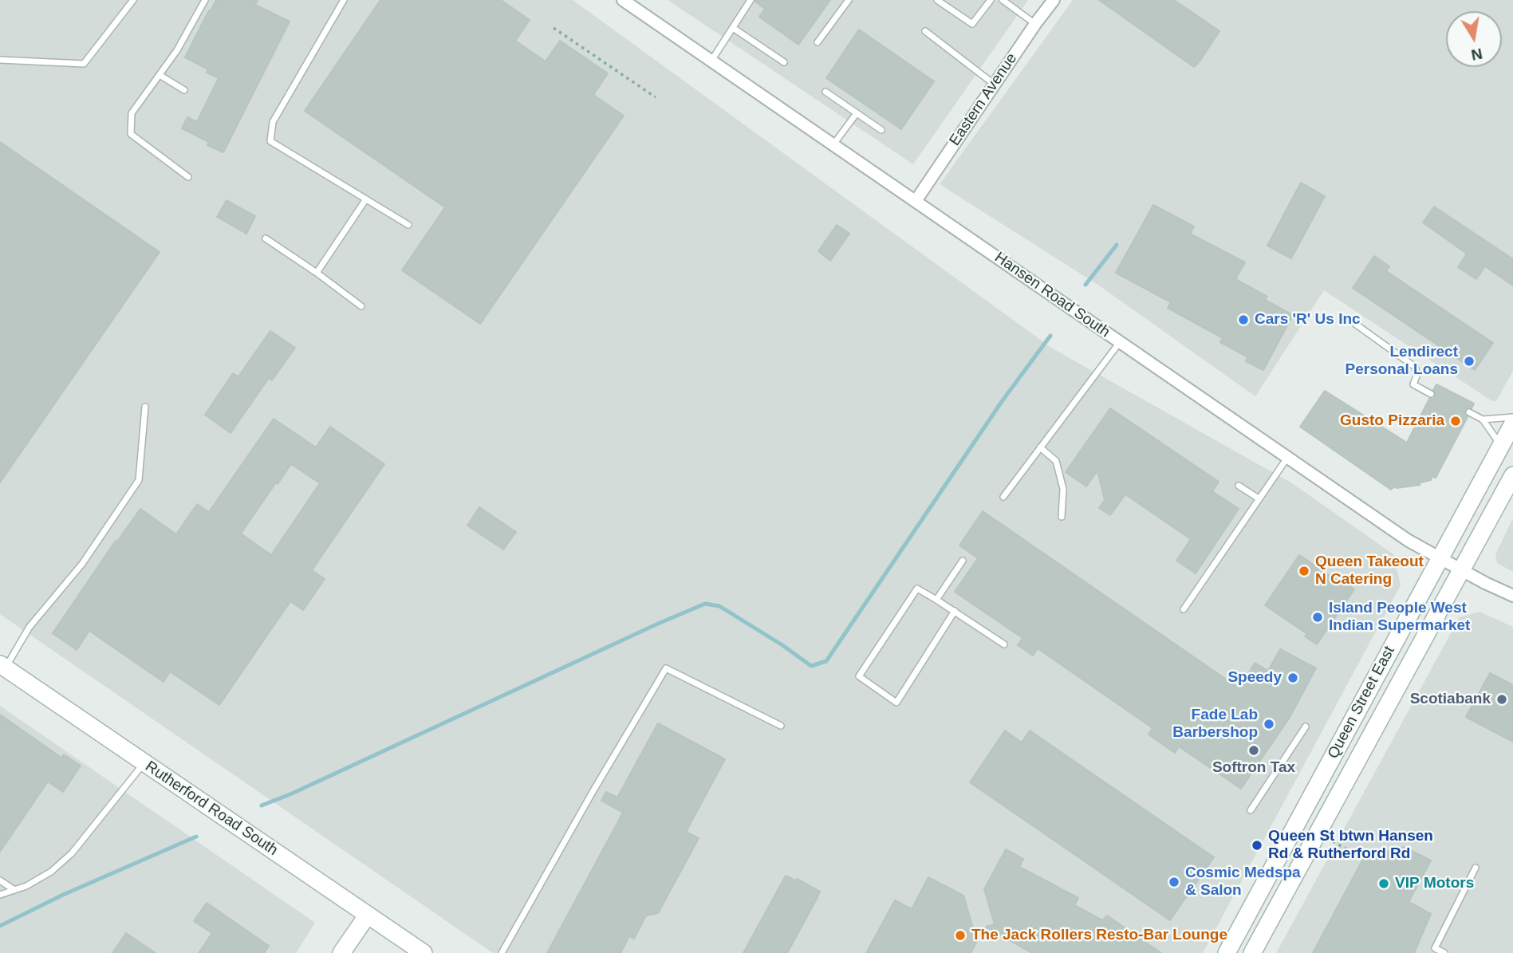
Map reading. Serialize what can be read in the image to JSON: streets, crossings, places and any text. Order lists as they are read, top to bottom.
{
  "streets": {
    "main road": ["Queen Street East", "Rutherford Road South"],
    "street": ["Eastern Avenue", "Hansen Road South"]
  },
  "crossings": [
    ["Eastern Avenue", "Hansen Road South"],
    ["Hansen Road South", "Queen Street East"]
  ],
  "places": [
    "Cars 'R' Us Inc",
    "Lendirect Personal Loans",
    "Gusto Pizzaria",
    "Queen Takeout N Catering",
    "Island People West Indian Supermarket",
    "Speedy",
    "Scotiabank",
    "Fade Lab Barbershop",
    "Softron Tax",
    "Queen St btwn Hansen Rd & Rutherford Rd",
    "Cosmic Medspa & Salon",
    "VIP Motors",
    "The Jack Rollers Resto-Bar Lounge"
  ],
  "north": "bottom"
}
